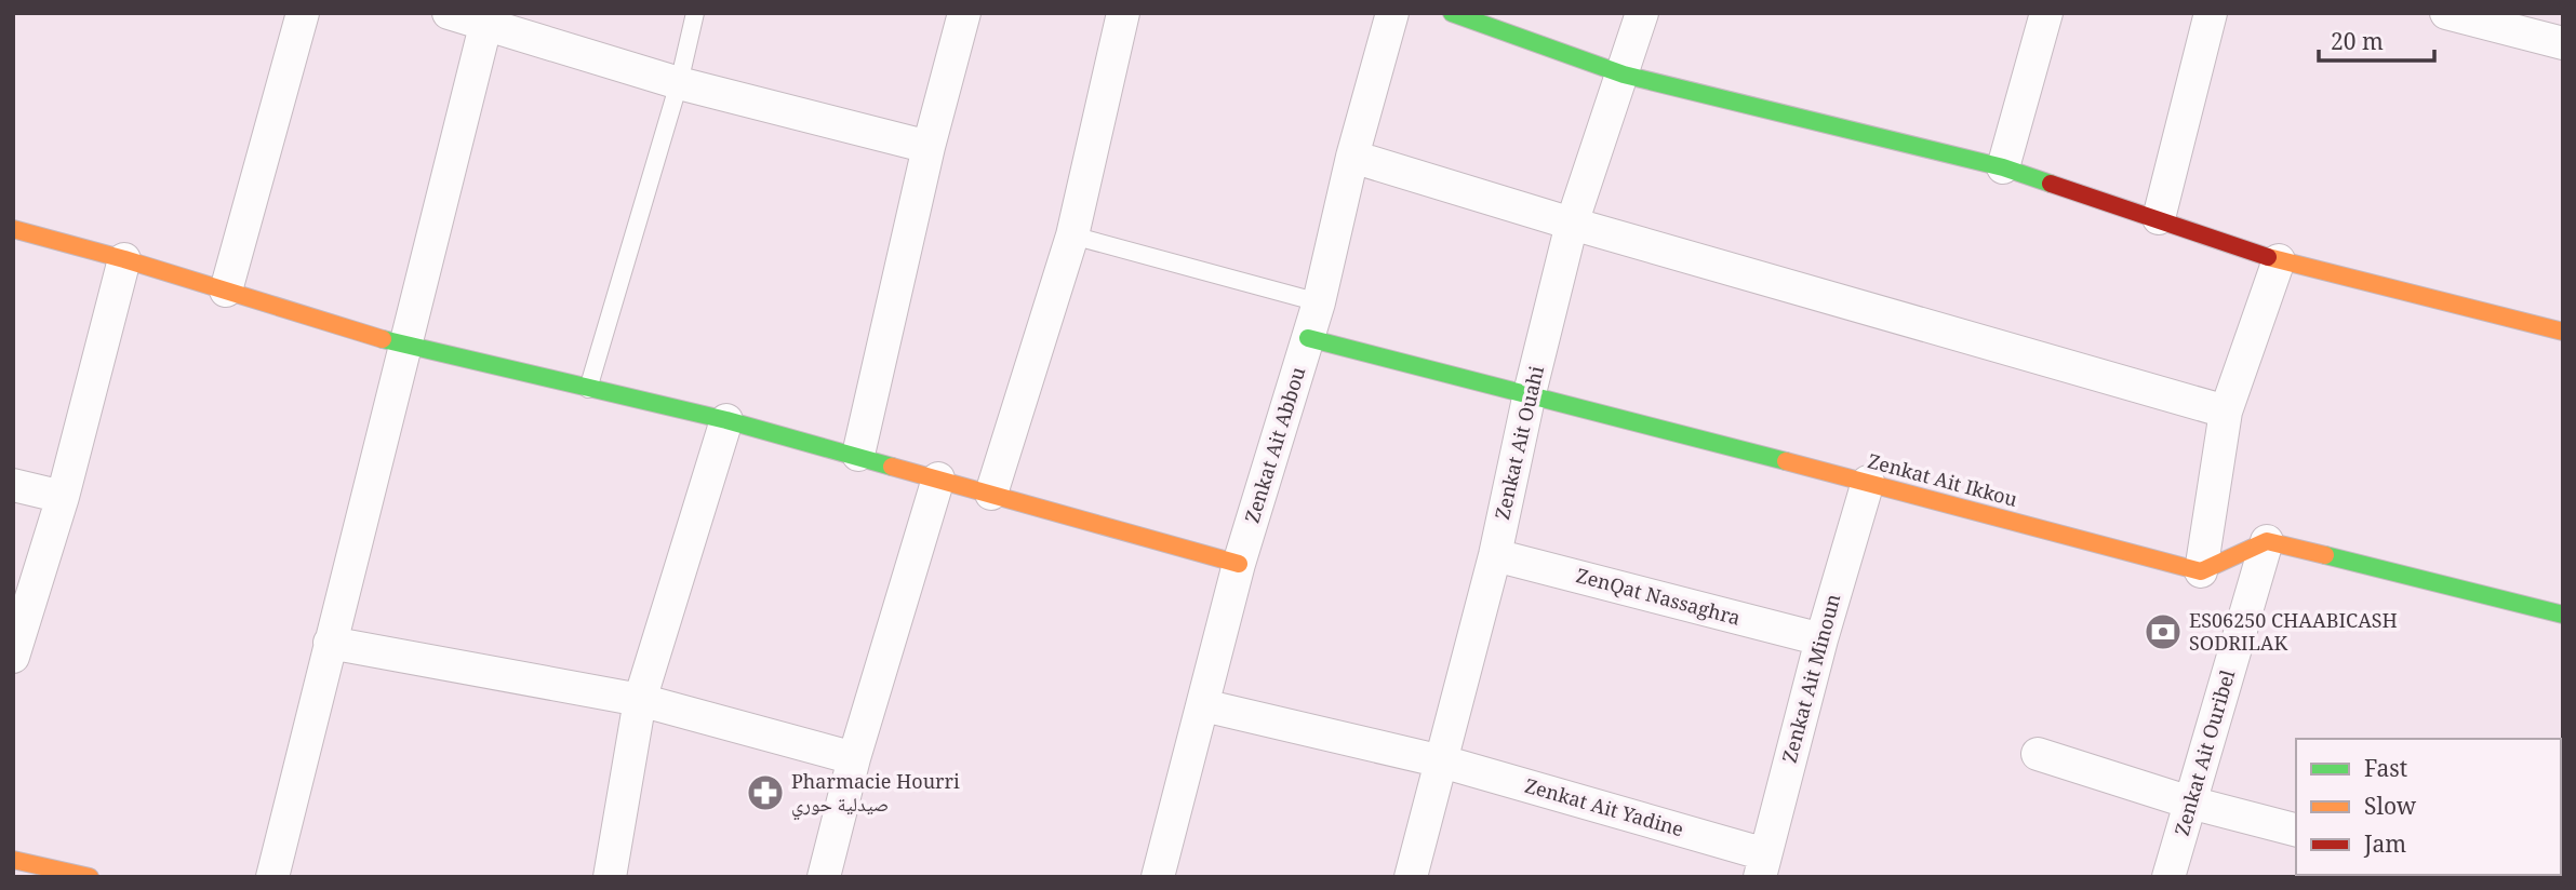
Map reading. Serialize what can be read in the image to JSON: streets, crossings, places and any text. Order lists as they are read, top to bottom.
{
  "streets": {
    "street": [
      "Zenkat Ait Ouahi",
      "Zenkat Ait Abbou",
      "Zenkat Ait Ikkou",
      "ZenQat Nassaghra",
      "Zenkat Ait Minoun",
      "Zenkat Ait Ouribel",
      "Zenkat Ait Yadine"
    ]
  },
  "crossings": [
    ["Zenkat Ait Ouahi", "Zenkat Ait Ikkou"],
    ["Zenkat Ait Ouahi", "ZenQat Nassaghra"],
    ["Zenkat Ait Ouahi", "Zenkat Ait Yadine"],
    ["Zenkat Ait Abbou", "Zenkat Ait Ikkou"],
    ["Zenkat Ait Abbou", "Zenkat Ait Yadine"],
    ["Zenkat Ait Ikkou", "Zenkat Ait Minoun"],
    ["ZenQat Nassaghra", "Zenkat Ait Minoun"],
    ["Zenkat Ait Minoun", "Zenkat Ait Yadine"]
  ],
  "places": {
    "bank": ["ES06250 CHAABICASH SODRILAK"],
    "pharmacy": ["Pharmacie Hourri صيدلية حوري"]
  },
  "legend": ["Fast", "Slow", "Jam"],
  "scale_bar": "20 m"
}
